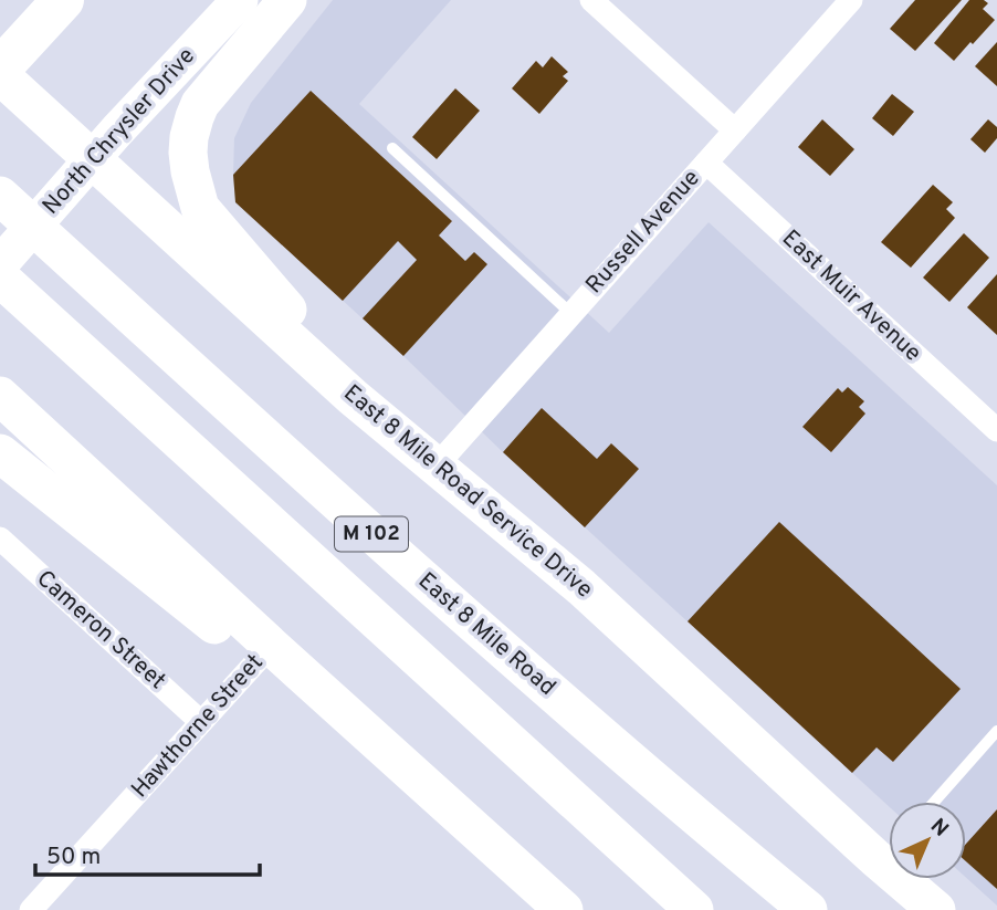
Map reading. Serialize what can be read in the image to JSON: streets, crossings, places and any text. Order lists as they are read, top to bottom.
{
  "streets": {
    "highway": ["East 8 Mile Road Service Drive", "M 102", "East 8 Mile Road"],
    "main road": ["North Chrysler Drive"],
    "street": [
      "Russell Avenue",
      "East Muir Avenue",
      "Cameron Street",
      "Hawthorne Street"
    ]
  },
  "crossings": [
    ["North Chrysler Drive", "East 8 Mile Road Service Drive"],
    ["Russell Avenue", "East Muir Avenue"],
    ["Russell Avenue", "East 8 Mile Road Service Drive"],
    ["Cameron Street", "Hawthorne Street"]
  ],
  "scale_bar": "50 m",
  "north": "top right"
}
